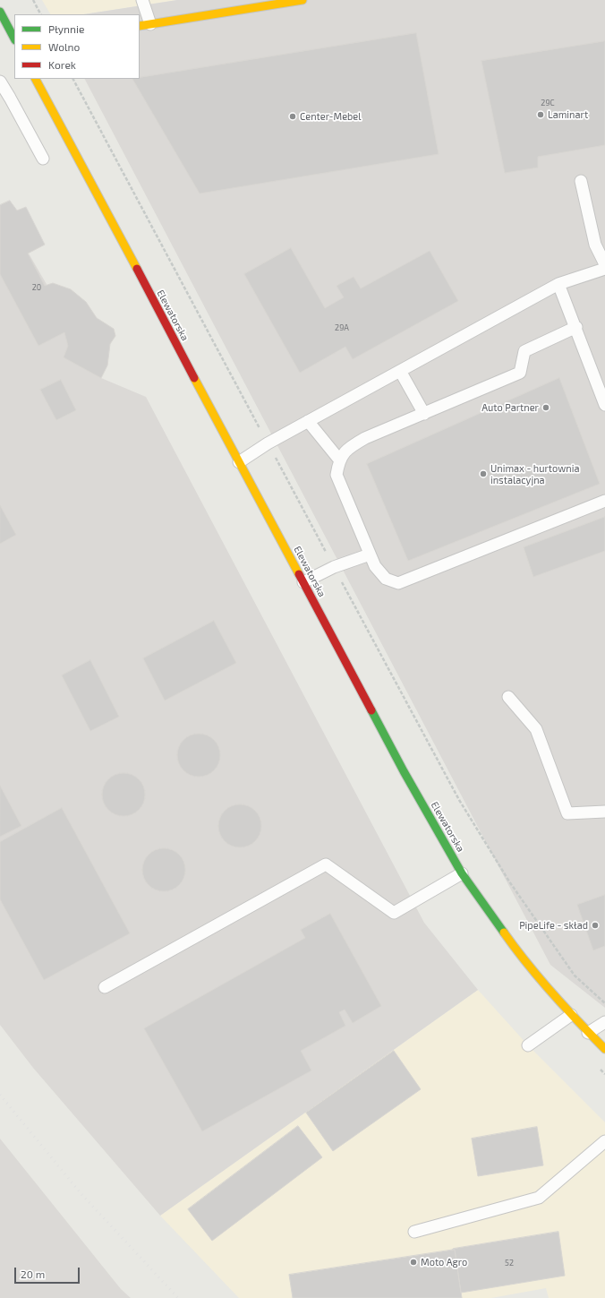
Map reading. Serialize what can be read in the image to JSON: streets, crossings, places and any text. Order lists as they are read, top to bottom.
{
  "streets": {
    "street": ["Elewatorska"]
  },
  "places": [
    "Laminart",
    "Center-Mebel",
    "Auto Partner",
    "Unimax - hurtownia instalacyjna",
    "PipeLife - skład",
    "Moto Agro"
  ],
  "house_numbers": [
    "29C",
    "20",
    "29A",
    "52"
  ],
  "legend": ["Płynnie", "Wolno", "Korek"],
  "scale_bar": "20 m"
}
